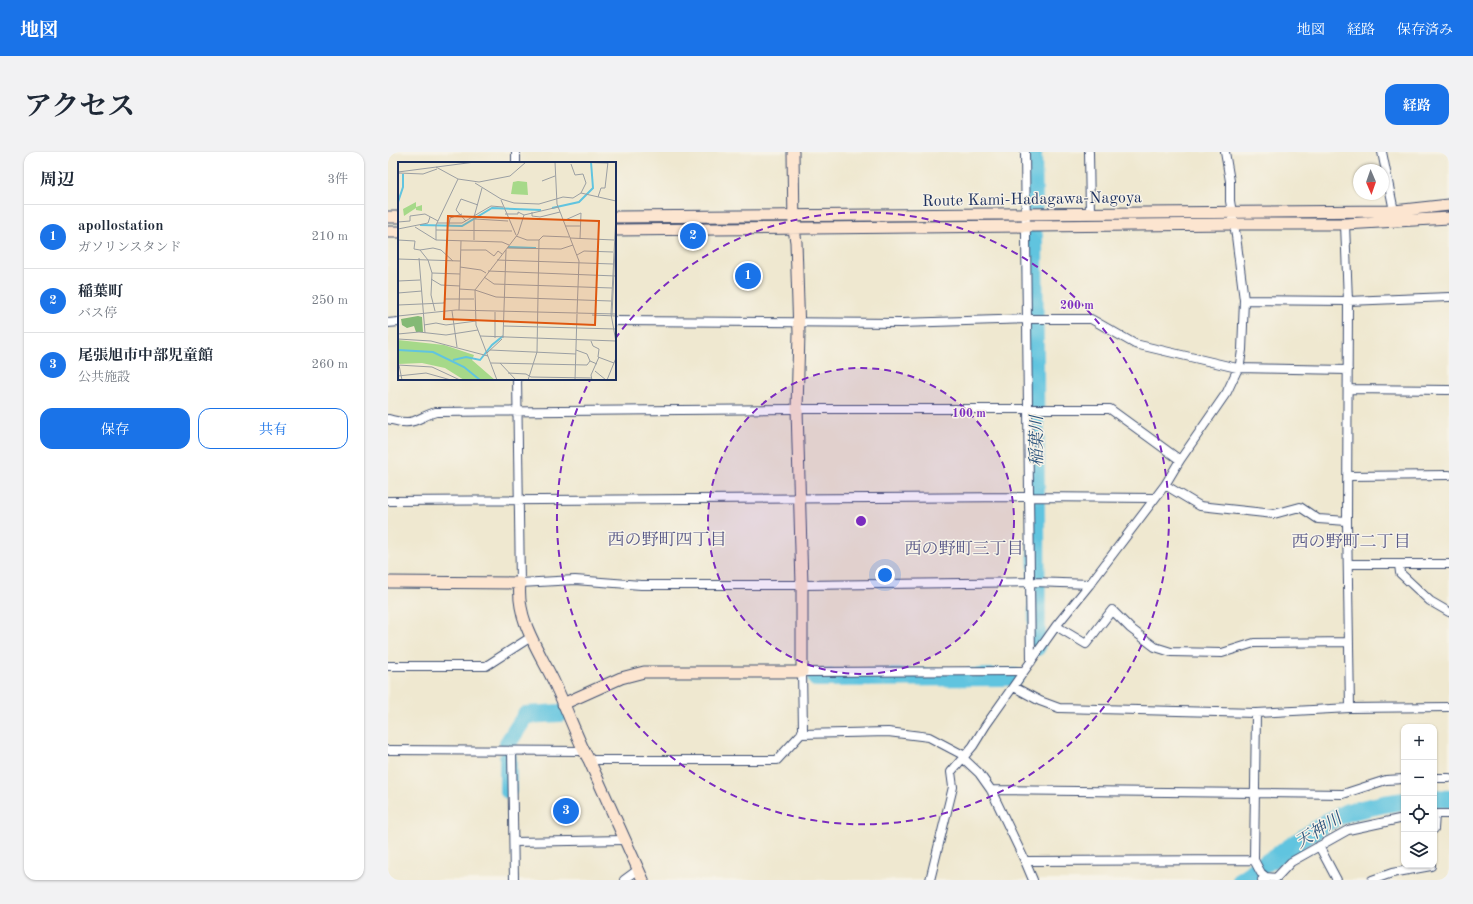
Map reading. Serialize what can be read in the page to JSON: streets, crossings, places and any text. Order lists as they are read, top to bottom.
{
  "streets": {
    "main road": ["Route Kami-Hadagawa-Nagoya"]
  },
  "districts": ["西の野町四丁目", "西の野町二丁目", "西の野町三丁目"],
  "water": ["稲葉川", "天神川"],
  "north": "bottom",
  "page": {
    "header": "地図",
    "nav": ["地図", "経路", "保存済み"],
    "title": "アクセス",
    "buttons": [
      "経路",
      ["保存", "共有"]
    ],
    "heading": ["周辺", "3件"],
    "list": [
      {
        "mark": "1",
        "name": "apollostation",
        "note": "ガソリンスタンド",
        "value": "210 m"
      },
      {
        "mark": "2",
        "name": "稲葉町",
        "note": "バス停",
        "value": "250 m"
      },
      {
        "mark": "3",
        "name": "尾張旭市中部児童館",
        "note": "公共施設",
        "value": "260 m"
      }
    ],
    "pins": ["2", "1", "3"],
    "map_buttons": ["+", "−"]
  },
  "rings": ["200 m", "100 m"]
}
